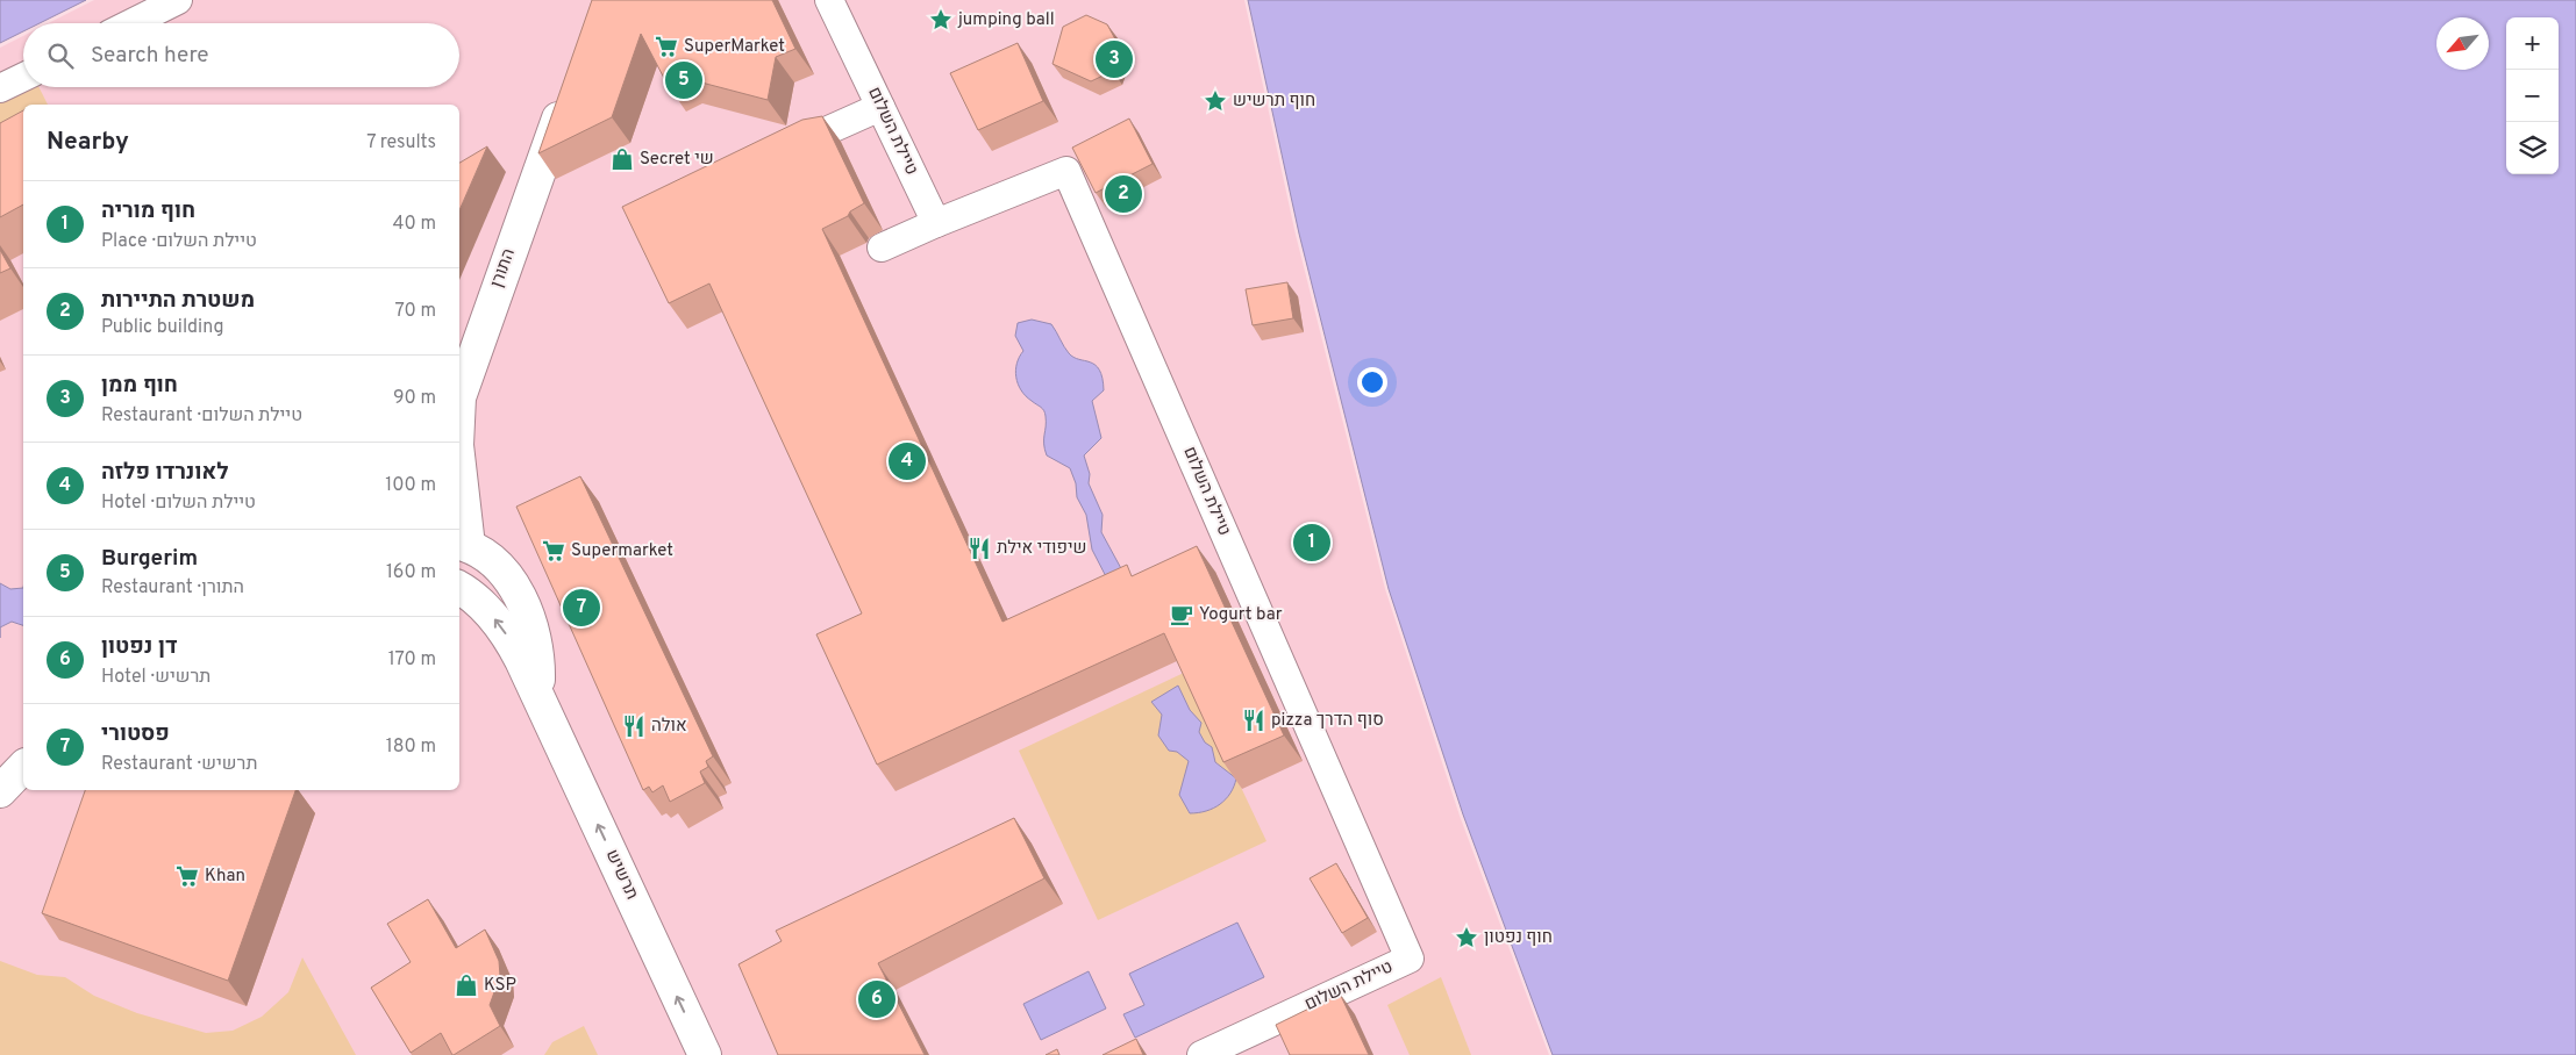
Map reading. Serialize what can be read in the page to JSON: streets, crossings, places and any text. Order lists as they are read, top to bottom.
{
  "streets": {
    "street": ["טיילת השלום", "התורן", "תרשיש"]
  },
  "crossings": [
    ["התורן", "תרשיש"]
  ],
  "one_way": ["תרשיש"],
  "places": {
    "place": ["jumping ball", "חוף תרשיש", "חוף נפטון"],
    "supermarket": ["SuperMarket", "Supermarket", "Khan"],
    "shop": ["Secret שי", "KSP"],
    "restaurant": ["שיפודי אילת", "pizza סוף הדרך", "אולה"],
    "cafe": ["Yogurt bar"]
  },
  "north": "bottom left",
  "page": {
    "map_buttons": ["+", "−"],
    "search": "Search here",
    "pins": [
      "3",
      "5",
      "2",
      "4",
      "1",
      "7",
      "6"
    ],
    "heading": ["Nearby", "7 results"],
    "list": [
      {
        "mark": "1",
        "name": "חוף מוריה",
        "note": "Place · טיילת השלום",
        "value": "40 m"
      },
      {
        "mark": "2",
        "name": "משטרת התיירות",
        "note": "Public building",
        "value": "70 m"
      },
      {
        "mark": "3",
        "name": "חוף ממן",
        "note": "Restaurant · טיילת השלום",
        "value": "90 m"
      },
      {
        "mark": "4",
        "name": "לאונרדו פלזה",
        "note": "Hotel · טיילת השלום",
        "value": "100 m"
      },
      {
        "mark": "5",
        "name": "Burgerim",
        "note": "Restaurant · התורן",
        "value": "160 m"
      },
      {
        "mark": "6",
        "name": "דן נפטון",
        "note": "Hotel · תרשיש",
        "value": "170 m"
      },
      {
        "mark": "7",
        "name": "פסטורי",
        "note": "Restaurant · תרשיש",
        "value": "180 m"
      }
    ]
  }
}
